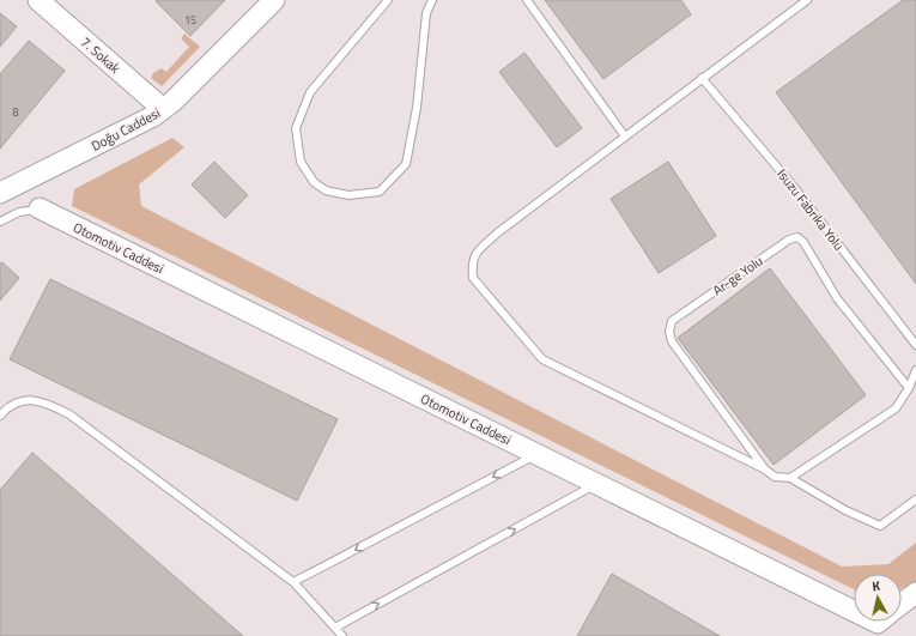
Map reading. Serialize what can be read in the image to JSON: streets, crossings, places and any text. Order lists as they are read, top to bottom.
{
  "streets": {
    "street": ["7. Sokak", "Doğu Caddesi", "Otomotiv Caddesi"],
    "lane": ["Isuzu Fabrika Yolu", "Ar-ge Yolu"]
  },
  "crossings": [
    ["7. Sokak", "Doğu Caddesi"]
  ],
  "house_numbers": ["15", "8"],
  "north": "top"
}
